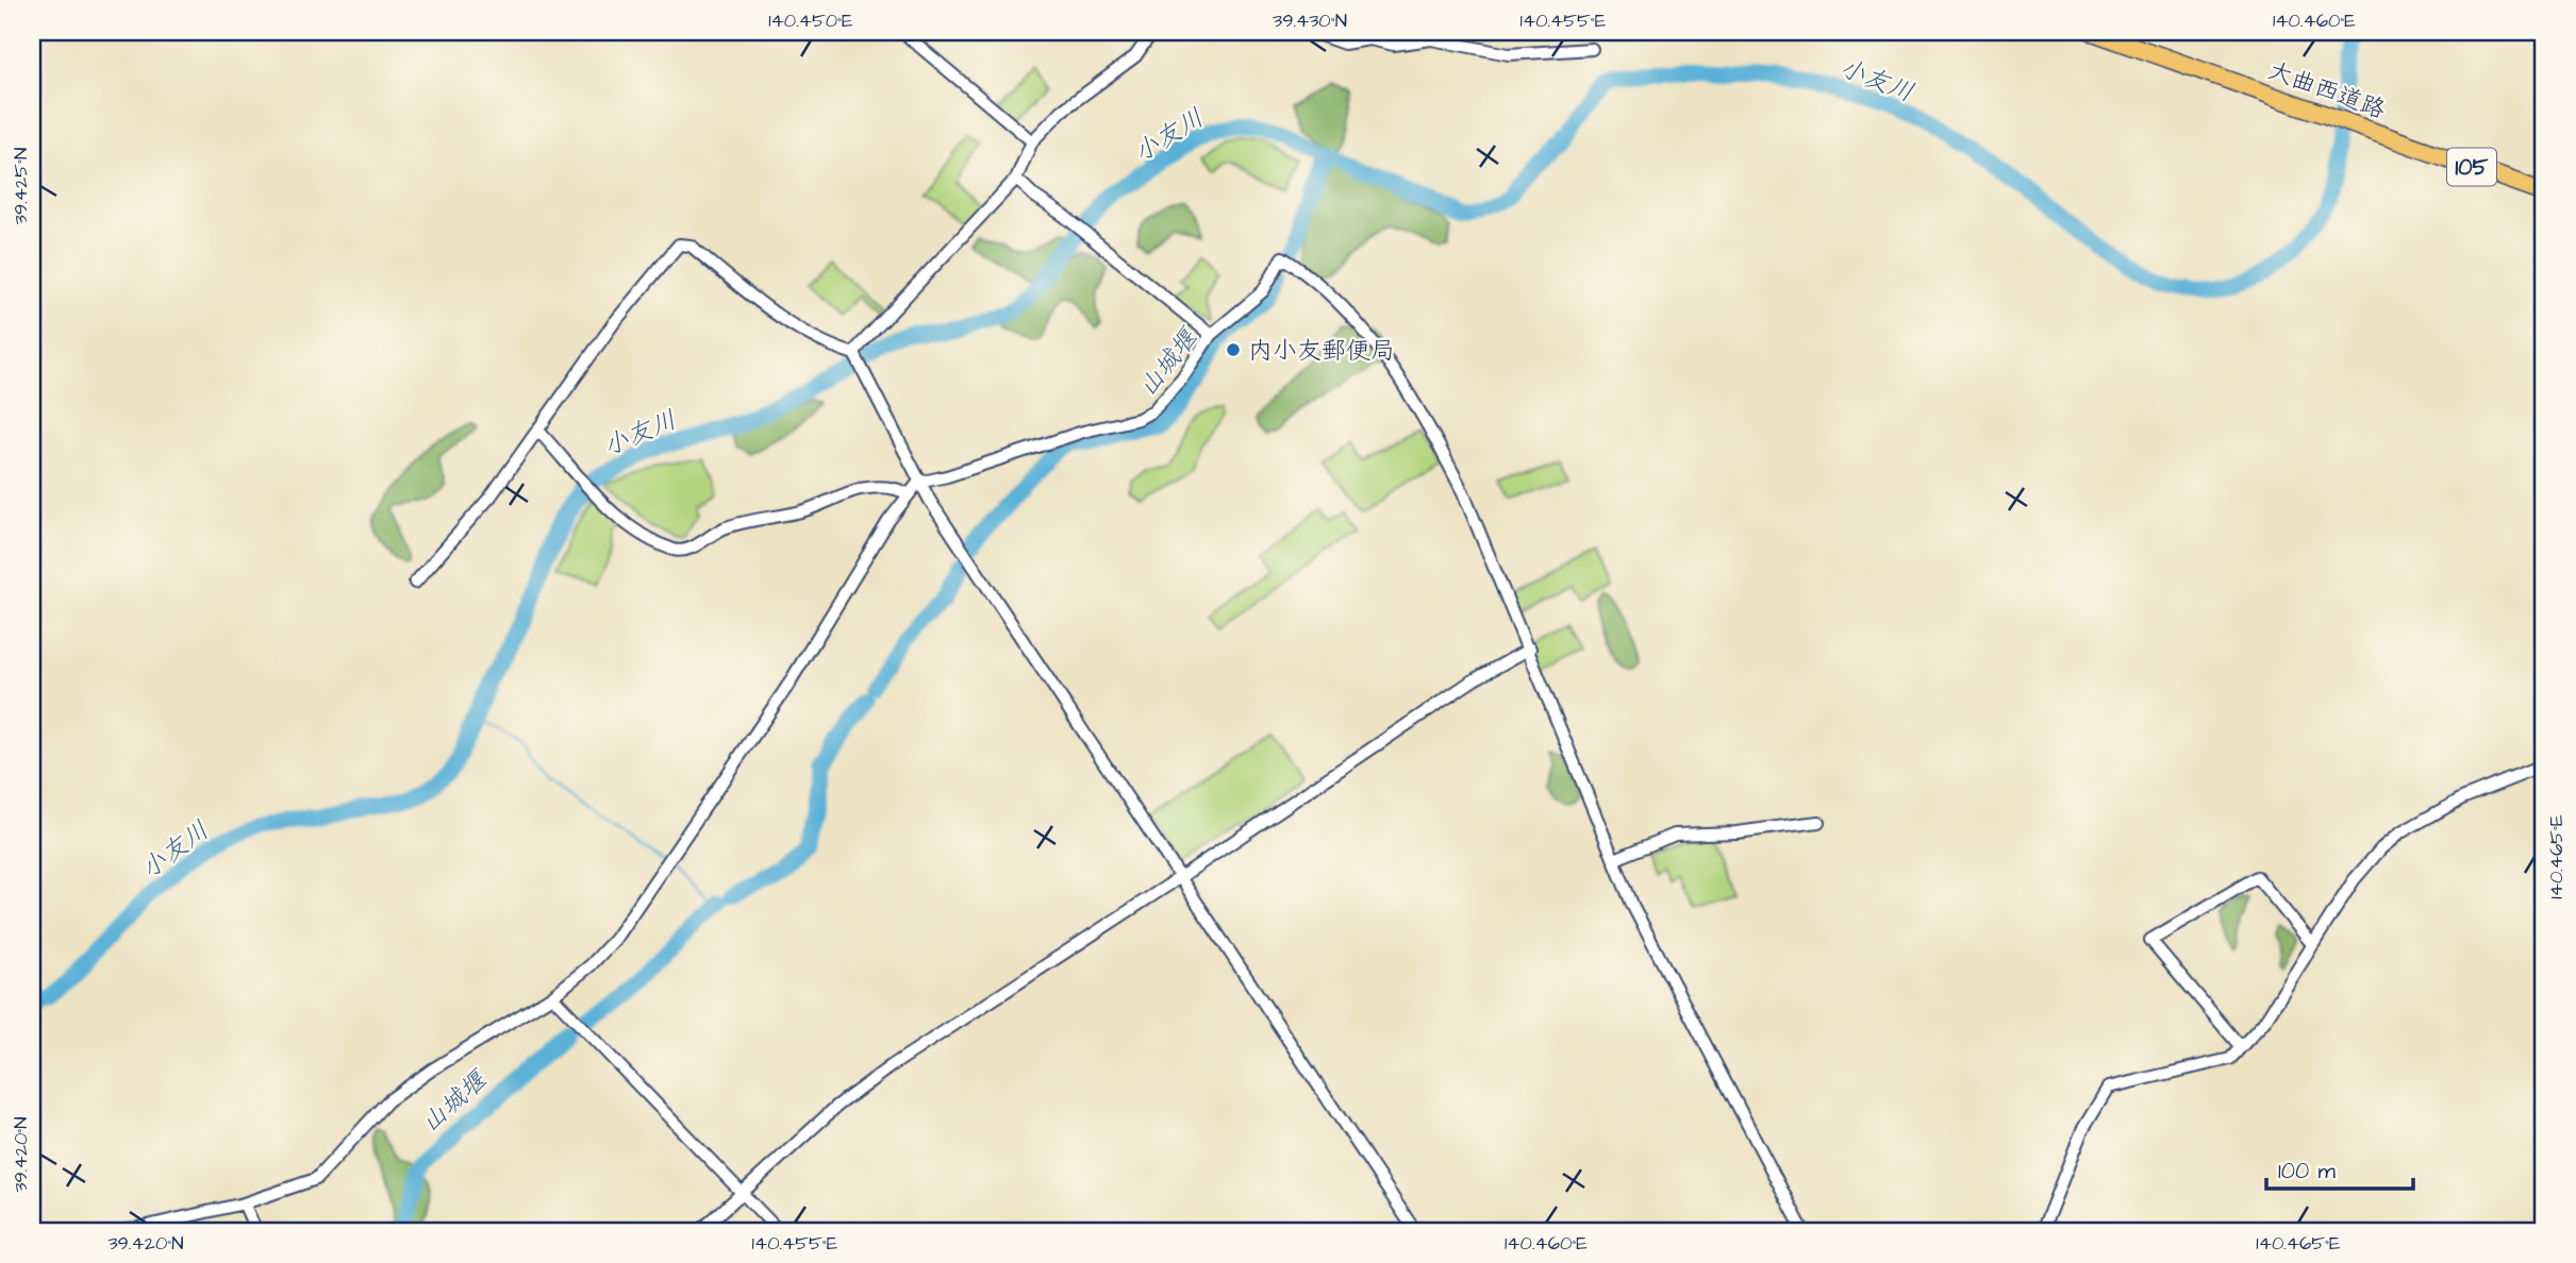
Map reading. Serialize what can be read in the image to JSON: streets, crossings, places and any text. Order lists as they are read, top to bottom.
{
  "streets": {
    "highway": ["大曲西道路", "105"]
  },
  "water": ["小友川", "山城堰"],
  "places": ["内小友郵便局"],
  "scale_bar": "100 m",
  "coordinates": [
    "140.450°E",
    "39.430°N",
    "140.455°E",
    "140.460°E",
    "39.425°N",
    "140.465°E",
    "39.420°N"
  ]
}
